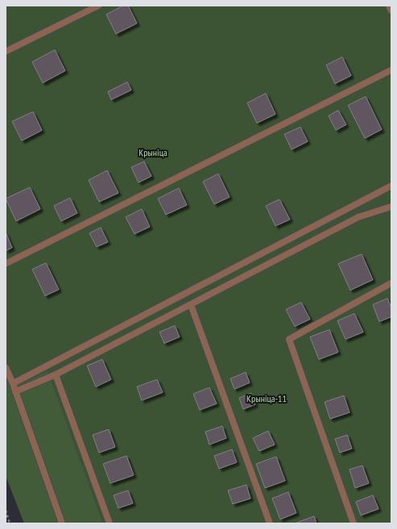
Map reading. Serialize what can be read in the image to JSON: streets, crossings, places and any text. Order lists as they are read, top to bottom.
{
  "parks": ["Крыніца", "Крыніца-11"]
}
